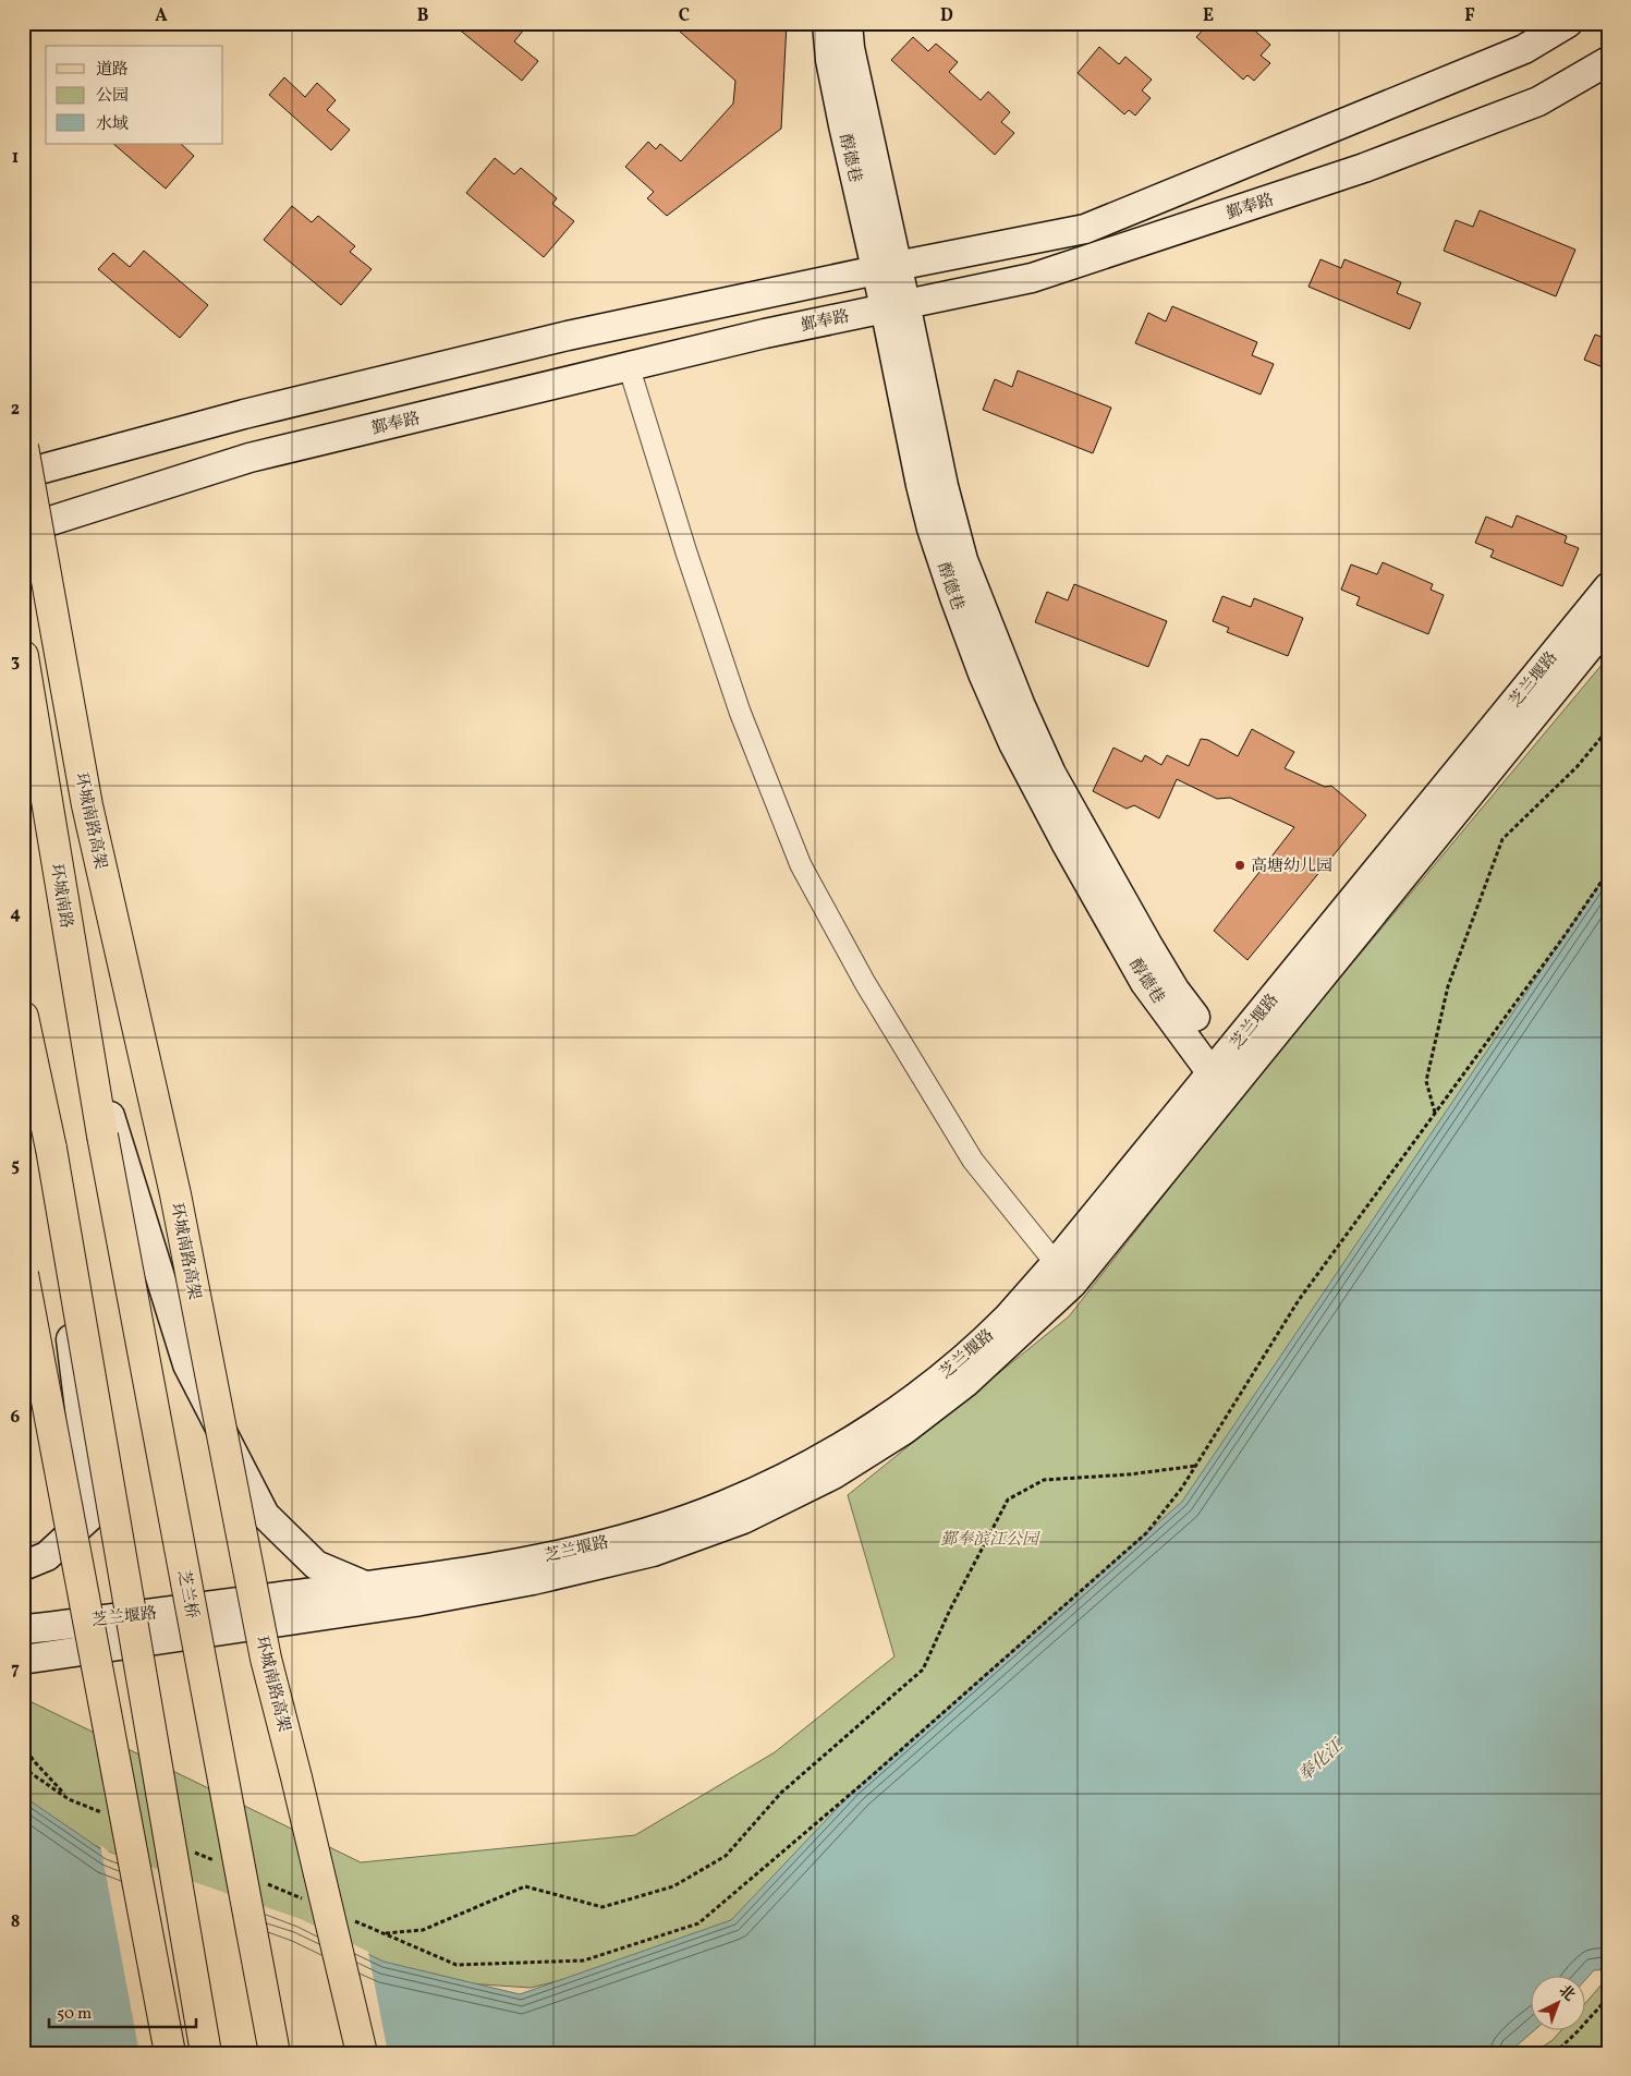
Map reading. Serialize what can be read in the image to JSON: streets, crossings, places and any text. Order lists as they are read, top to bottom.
{
  "streets": {
    "main road": ["环城南路高架", "环城南路", "芝兰桥"],
    "street": ["醇德巷", "鄞奉路", "芝兰堰路"]
  },
  "crossings": [
    ["醇德巷", "鄞奉路"],
    ["醇德巷", "芝兰堰路"],
    ["环城南路", "芝兰桥"]
  ],
  "water": ["奉化江"],
  "parks": ["鄞奉滨江公园"],
  "places": ["高塘幼儿园"],
  "legend": ["道路", "公园", "水域"],
  "scale_bar": "50 m",
  "north": "top right",
  "grid": {
    "columns": [
      "A",
      "B",
      "C",
      "D",
      "E",
      "F"
    ],
    "rows": [
      "1",
      "2",
      "3",
      "4",
      "5",
      "6",
      "7",
      "8"
    ]
  }
}
